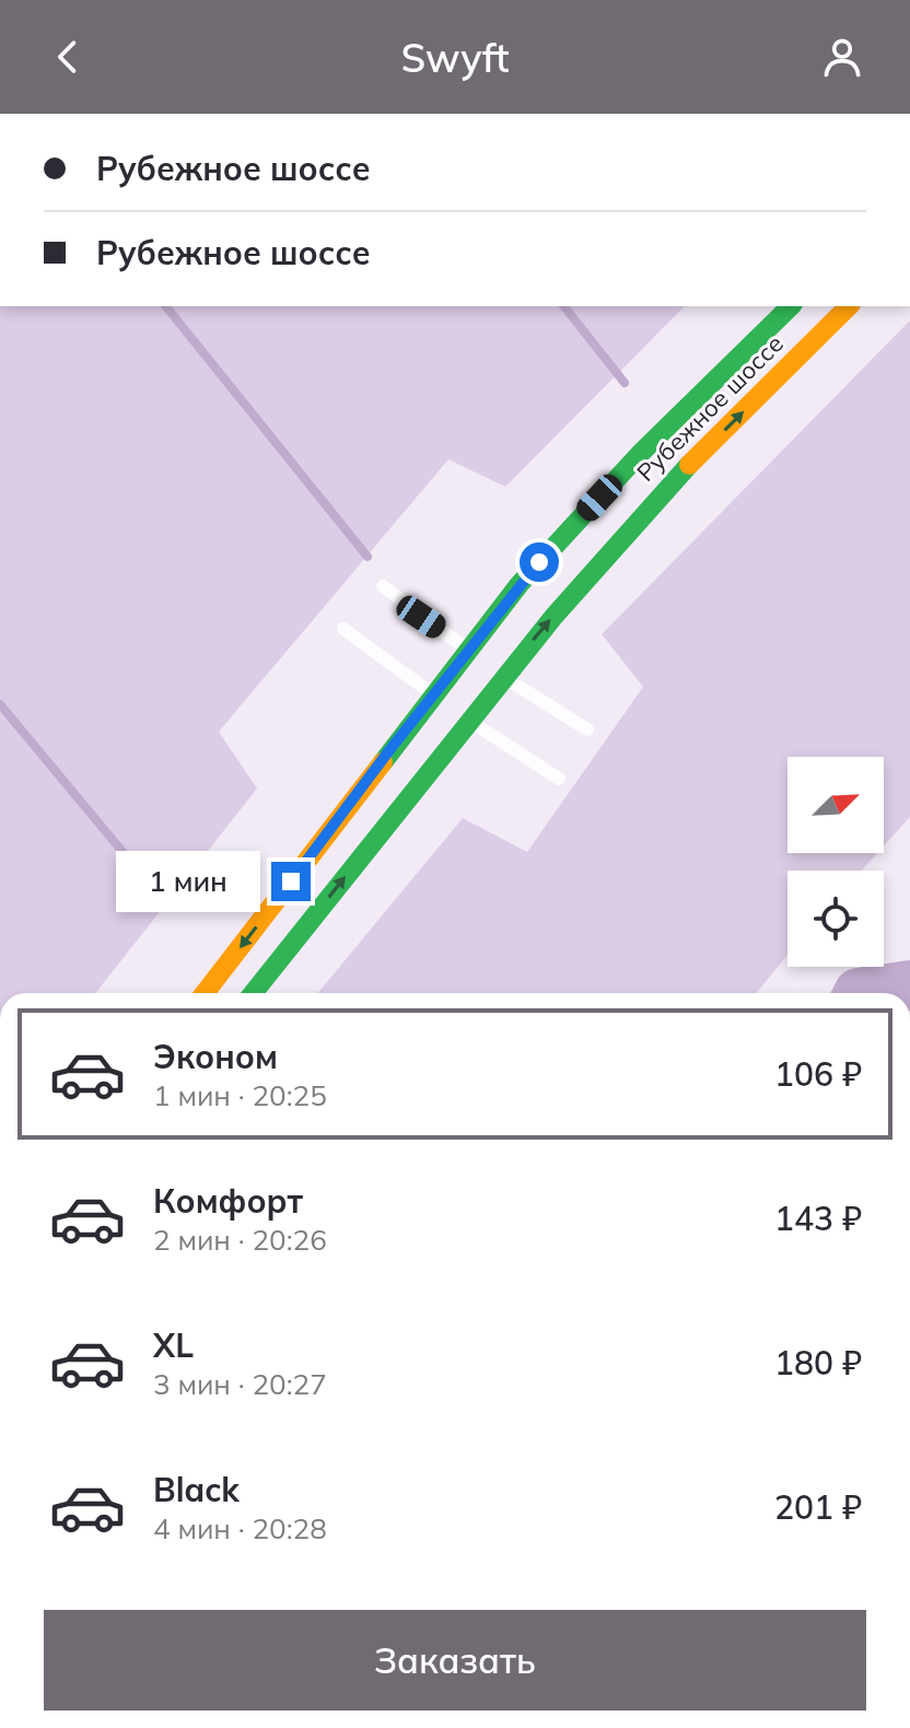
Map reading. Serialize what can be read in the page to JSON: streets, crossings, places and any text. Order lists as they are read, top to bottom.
{
  "streets": {
    "main road": ["Рубежное шоссе"]
  },
  "north": "top right",
  "page": {
    "header": "Swyft",
    "banner": ["Рубежное шоссе", "Рубежное шоссе"],
    "bubble": "1 мин",
    "list": [
      {
        "name": "Эконом",
        "note": "1 мин · 20:25",
        "value": "106 ₽"
      },
      {
        "name": "Комфорт",
        "note": "2 мин · 20:26",
        "value": "143 ₽"
      },
      {
        "name": "XL",
        "note": "3 мин · 20:27",
        "value": "180 ₽"
      },
      {
        "name": "Black",
        "note": "4 мин · 20:28",
        "value": "201 ₽"
      }
    ],
    "buttons": "Заказать"
  }
}
